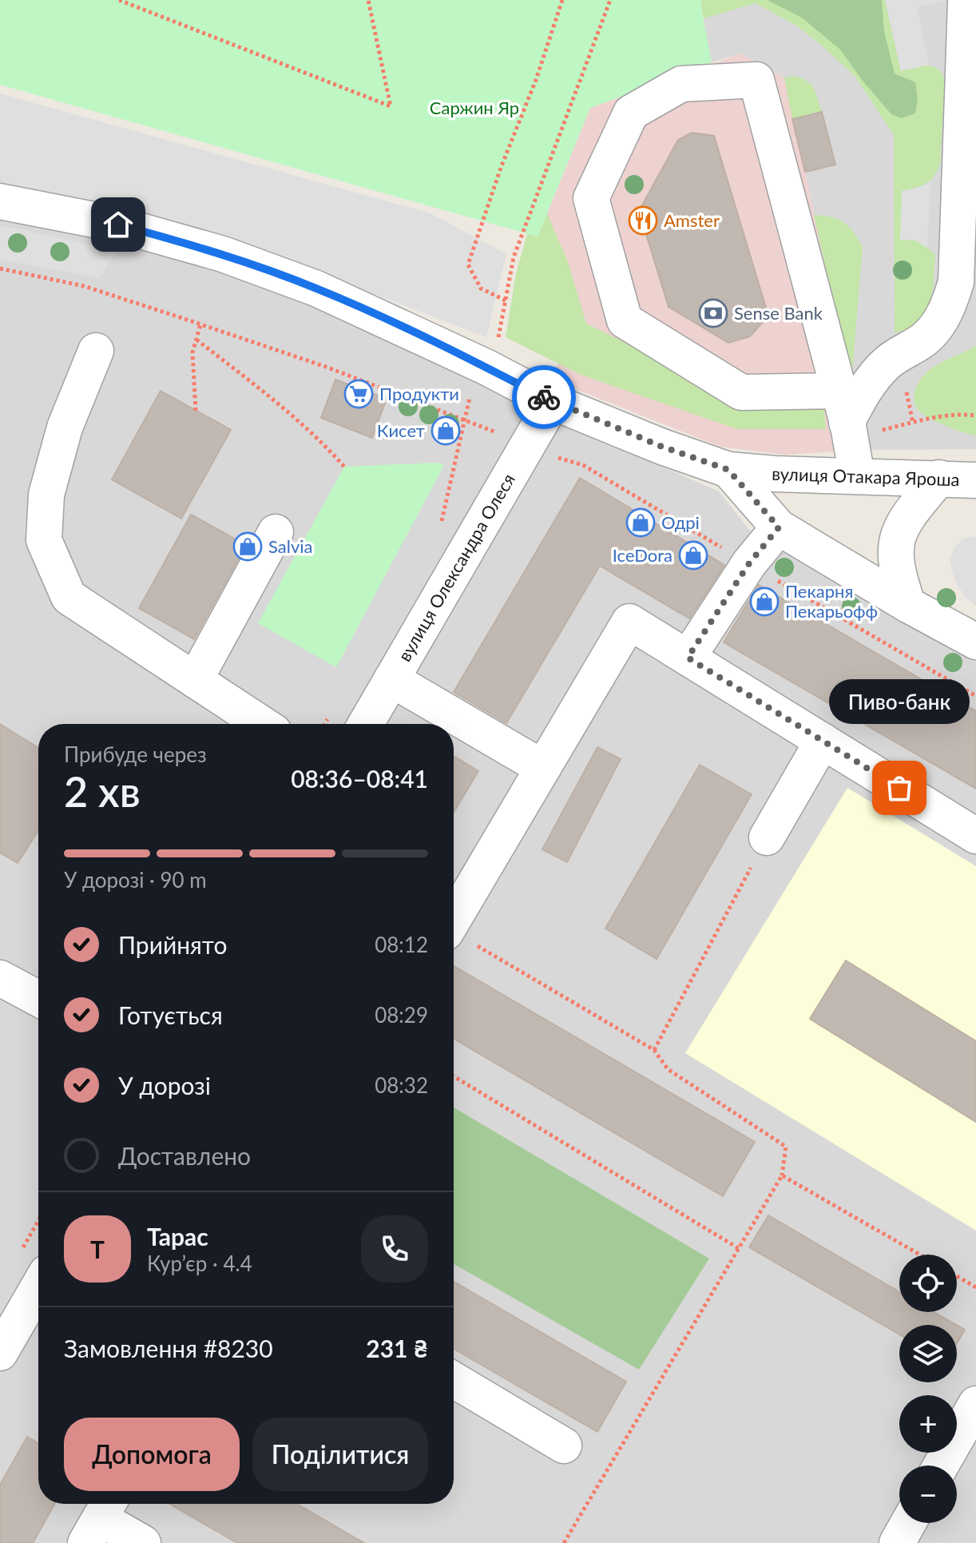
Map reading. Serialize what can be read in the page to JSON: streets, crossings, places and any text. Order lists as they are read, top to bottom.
{
  "streets": {
    "street": ["вулиця Отакара Яроша", "вулиця Олександра Олеся"]
  },
  "crossings": [
    ["вулиця Отакара Яроша", "вулиця Олександра Олеся"]
  ],
  "parks": ["Саржин Яр"],
  "places": {
    "restaurant": ["Amster"],
    "bank": ["Sense Bank"],
    "supermarket": ["Продукти"],
    "shop": [
      "Кисет",
      "Одрі",
      "Salvia",
      "IceDora",
      "Пекарня Пекарьофф"
    ],
    "other": ["Пиво-банк"]
  },
  "page": {
    "bubble": "Пиво-банк",
    "heading": ["2 хв", "Прибуде через", "08:36–08:41"],
    "panel": [
      "Тарас",
      "Кур’єр · 4.4",
      "Замовлення #8230",
      "231 ₴"
    ],
    "bar": "У дорозі · 90 m",
    "list": [
      ["Прийнято", "08:12"],
      ["Готується", "08:29"],
      ["У дорозі", "08:32"],
      "Доставлено"
    ],
    "round": "Т",
    "map_buttons": ["+", "−"],
    "buttons": ["Допомога", "Поділитися"]
  }
}
